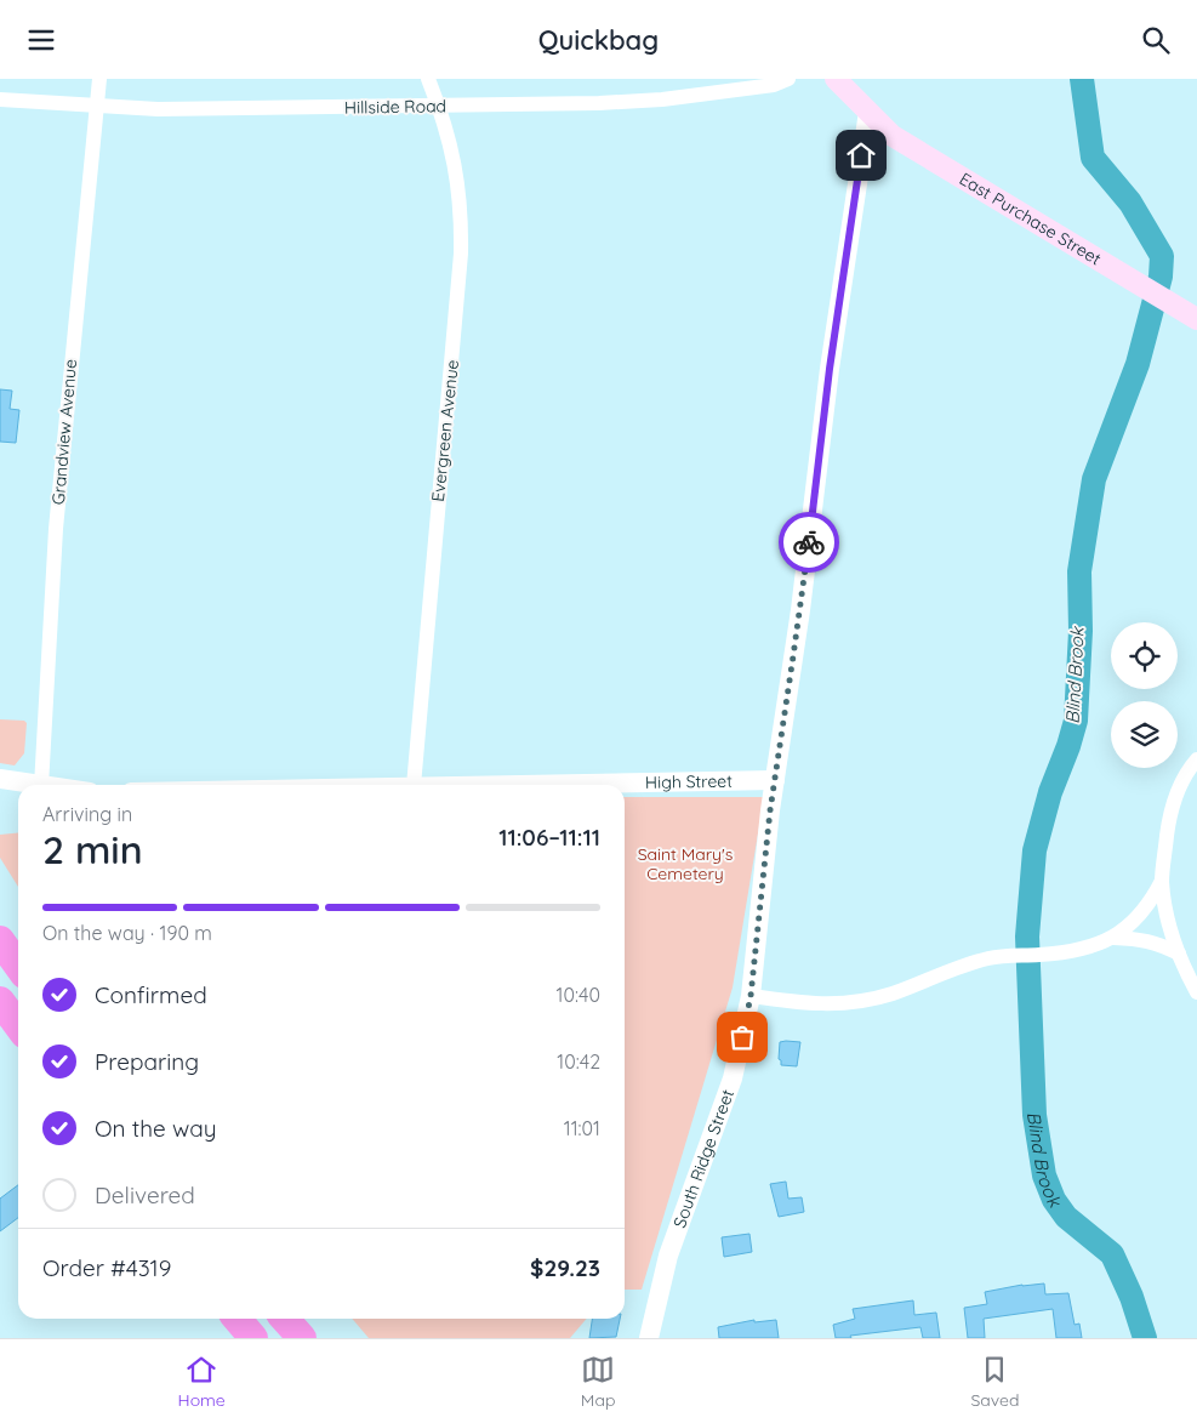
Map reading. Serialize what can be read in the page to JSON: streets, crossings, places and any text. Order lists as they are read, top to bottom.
{
  "streets": {
    "main road": ["East Purchase Street"],
    "street": [
      "Hillside Road",
      "Evergreen Avenue",
      "Grandview Avenue",
      "High Street",
      "South Ridge Street"
    ]
  },
  "crossings": [
    ["Hillside Road", "Evergreen Avenue"],
    ["Hillside Road", "Grandview Avenue"],
    ["East Purchase Street", "South Ridge Street"],
    ["High Street", "South Ridge Street"]
  ],
  "water": ["Blind Brook"],
  "parks": ["Saint Mary's Cemetery"],
  "page": {
    "header": "Quickbag",
    "heading": ["2 min", "Arriving in", "11:06–11:11"],
    "panel": ["Order #4319", "$29.23"],
    "bar": "On the way · 190 m",
    "list": [
      ["Confirmed", "10:40"],
      ["Preparing", "10:42"],
      ["On the way", "11:01"],
      "Delivered"
    ],
    "tabs": ["Home", "Map", "Saved"]
  }
}
